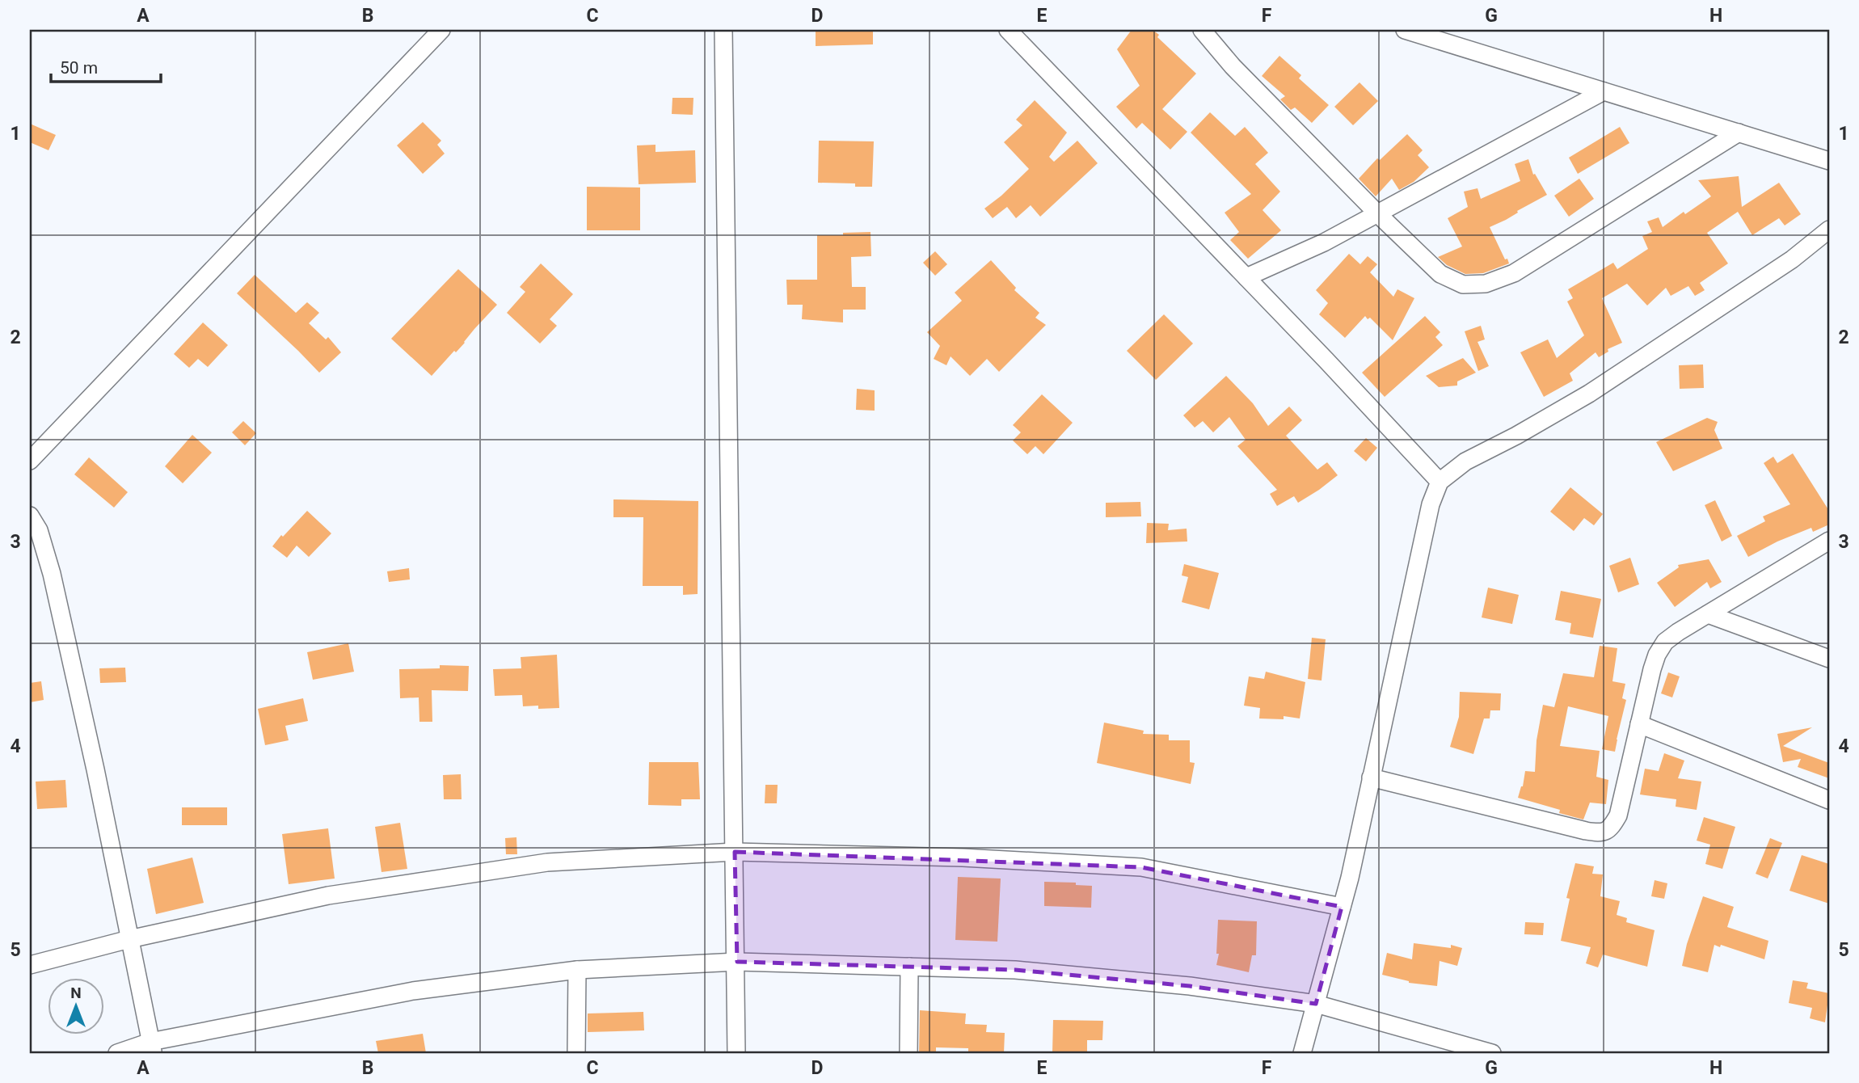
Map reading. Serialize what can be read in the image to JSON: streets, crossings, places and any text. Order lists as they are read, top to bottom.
{
  "scale_bar": "50 m",
  "north": "top",
  "grid": {
    "columns": [
      "A",
      "B",
      "C",
      "D",
      "E",
      "F",
      "G",
      "H"
    ],
    "rows": [
      "1",
      "2",
      "3",
      "4",
      "5"
    ]
  }
}
